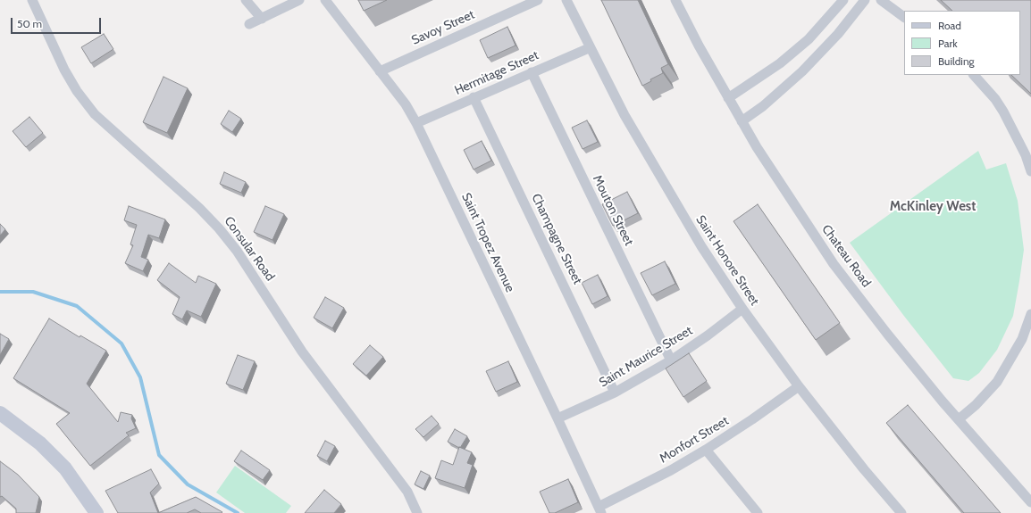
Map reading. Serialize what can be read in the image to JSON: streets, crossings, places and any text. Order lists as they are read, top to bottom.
{
  "streets": {
    "street": [
      "Savoy Street",
      "Hermitage Street",
      "Mouton Street",
      "Champagne Street",
      "Saint Tropez Avenue",
      "Consular Road",
      "Chateau Road",
      "Saint Honore Street",
      "Saint Maurice Street",
      "Monfort Street"
    ]
  },
  "crossings": [
    ["Savoy Street", "Saint Tropez Avenue"],
    ["Hermitage Street", "Mouton Street"],
    ["Hermitage Street", "Champagne Street"],
    ["Hermitage Street", "Saint Tropez Avenue"],
    ["Hermitage Street", "Saint Honore Street"],
    ["Mouton Street", "Saint Maurice Street"],
    ["Champagne Street", "Saint Maurice Street"],
    ["Saint Tropez Avenue", "Saint Maurice Street"],
    ["Saint Tropez Avenue", "Monfort Street"],
    ["Saint Honore Street", "Saint Maurice Street"],
    ["Saint Honore Street", "Monfort Street"]
  ],
  "districts": ["McKinley West"],
  "legend": ["Road", "Park", "Building"],
  "scale_bar": "50 m"
}
